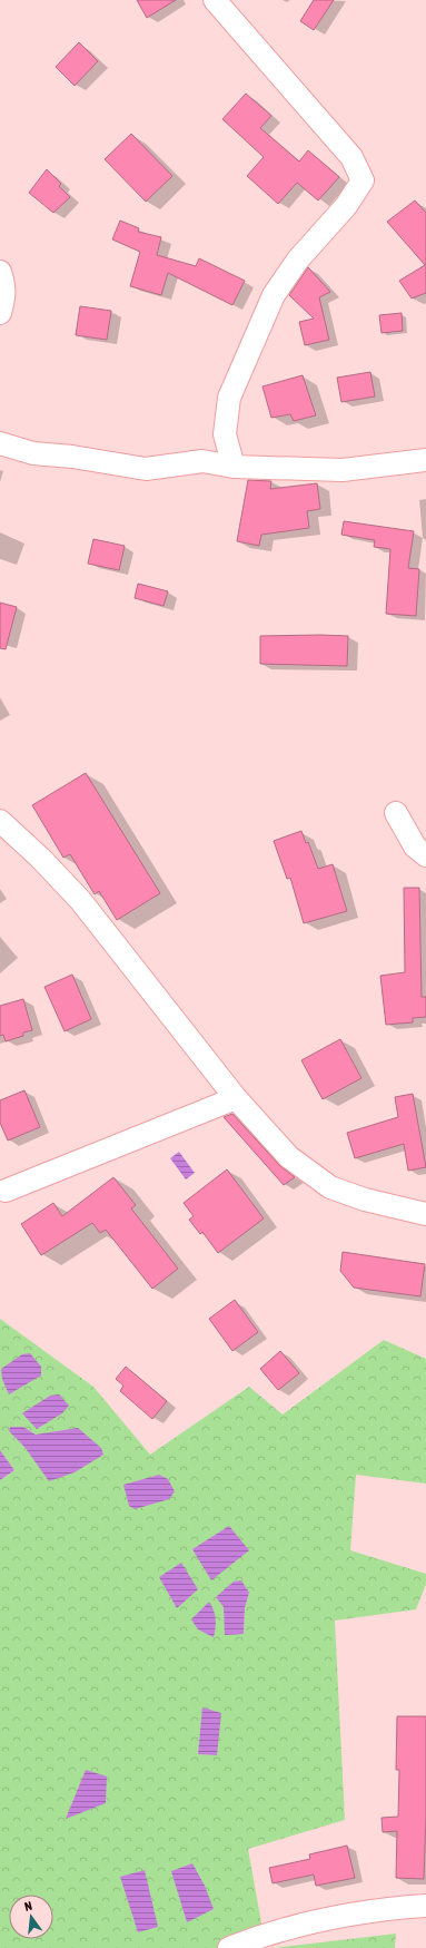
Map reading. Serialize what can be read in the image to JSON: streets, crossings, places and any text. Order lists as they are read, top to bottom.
{
  "north": "top"
}
